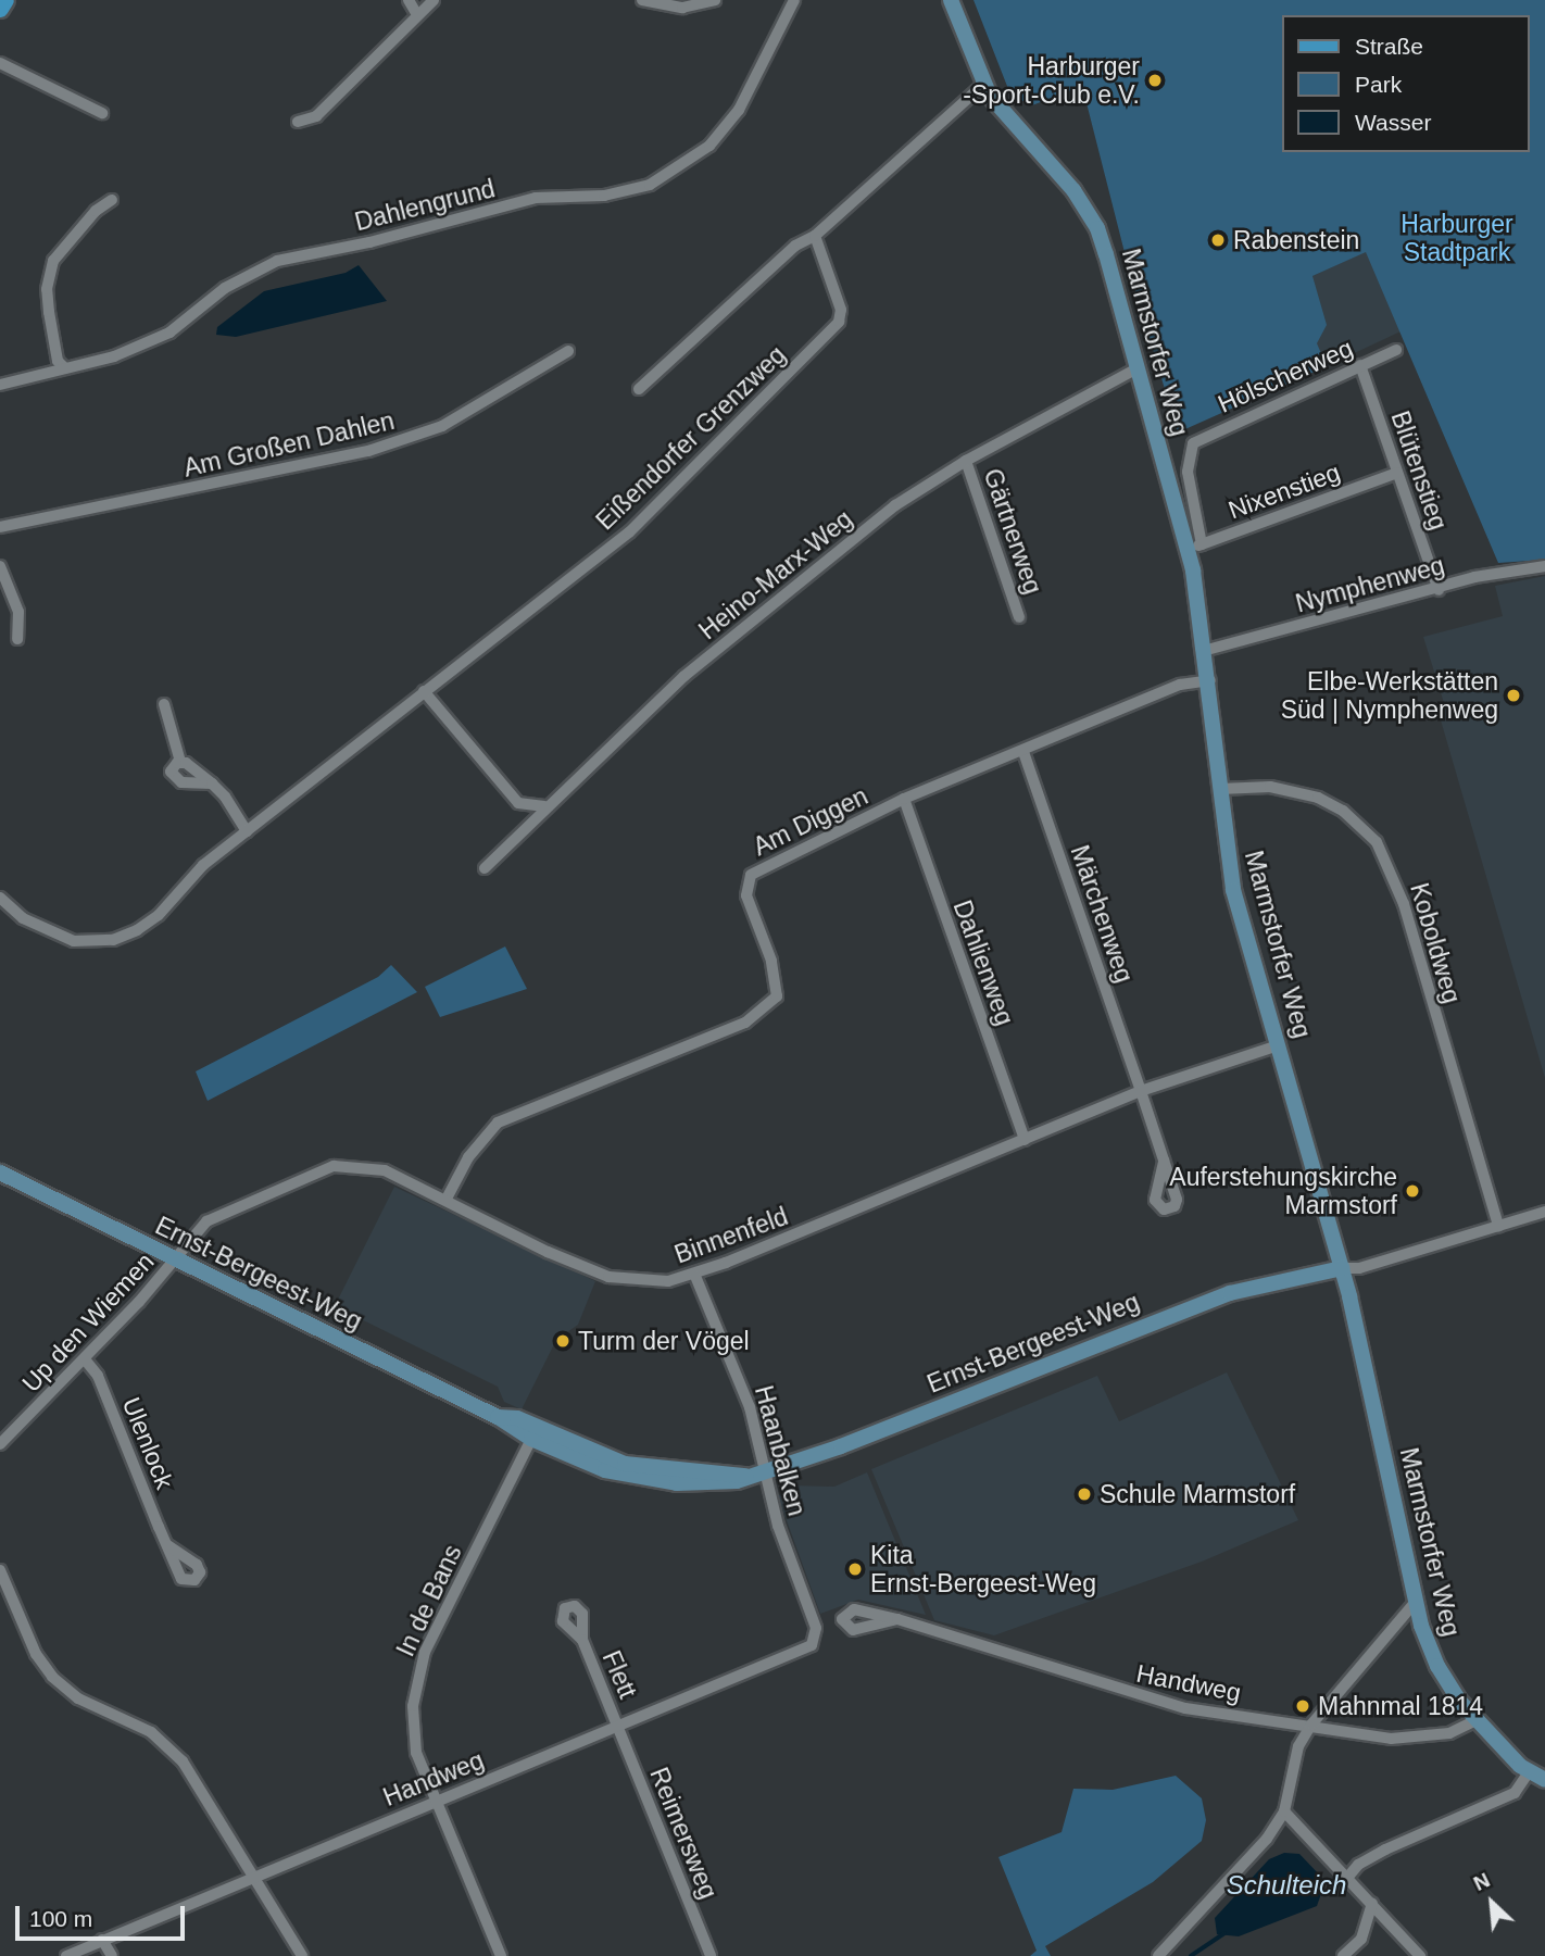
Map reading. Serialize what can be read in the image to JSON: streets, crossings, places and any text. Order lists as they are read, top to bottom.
{
  "streets": {
    "street": [
      "Dahlengrund",
      "Marmstorfer Weg",
      "Hölscherweg",
      "Eißendorfer Grenzweg",
      "Am Großen Dahlen",
      "Blütenstieg",
      "Nixenstieg",
      "Gärtnerweg",
      "Heino-Marx-Weg",
      "Nymphenweg",
      "Am Diggen",
      "Märchenweg",
      "Koboldweg",
      "Dahlienweg",
      "Binnenfeld",
      "Ernst-Bergeest-Weg",
      "Up den Wiemen",
      "Ulenlock",
      "Haanbalken",
      "In de Bans",
      "Flett",
      "Handweg",
      "Reimersweg"
    ]
  },
  "crossings": [
    ["Marmstorfer Weg", "Hölscherweg"],
    ["Marmstorfer Weg", "Nixenstieg"],
    ["Marmstorfer Weg", "Heino-Marx-Weg"],
    ["Marmstorfer Weg", "Nymphenweg"],
    ["Marmstorfer Weg", "Am Diggen"],
    ["Marmstorfer Weg", "Koboldweg"],
    ["Marmstorfer Weg", "Binnenfeld"],
    ["Marmstorfer Weg", "Ernst-Bergeest-Weg"],
    ["Marmstorfer Weg", "Handweg"],
    ["Hölscherweg", "Blütenstieg"],
    ["Blütenstieg", "Nixenstieg"],
    ["Blütenstieg", "Nymphenweg"],
    ["Gärtnerweg", "Heino-Marx-Weg"],
    ["Am Diggen", "Märchenweg"],
    ["Am Diggen", "Dahlienweg"],
    ["Am Diggen", "Binnenfeld"],
    ["Märchenweg", "Binnenfeld"],
    ["Dahlienweg", "Binnenfeld"],
    ["Binnenfeld", "Ernst-Bergeest-Weg"],
    ["Binnenfeld", "Up den Wiemen"],
    ["Binnenfeld", "Haanbalken"],
    ["Ernst-Bergeest-Weg", "Up den Wiemen"],
    ["Ernst-Bergeest-Weg", "Haanbalken"],
    ["Ernst-Bergeest-Weg", "In de Bans"],
    ["Up den Wiemen", "Ulenlock"],
    ["Haanbalken", "Handweg"],
    ["In de Bans", "Handweg"],
    ["Flett", "Handweg"],
    ["Flett", "Reimersweg"],
    ["Handweg", "Reimersweg"]
  ],
  "water": ["Schulteich"],
  "parks": ["Harburger Stadtpark"],
  "places": [
    "Harburger -Sport-Club e.V.",
    "Rabenstein",
    "Elbe-Werkstätten Süd | Nymphenweg",
    "Auferstehungskirche Marmstorf",
    "Turm der Vögel",
    "Schule Marmstorf",
    "Kita Ernst-Bergeest-Weg",
    "Mahnmal 1814"
  ],
  "legend": ["Straße", "Park", "Wasser"],
  "scale_bar": "100 m",
  "north": "top left"
}
